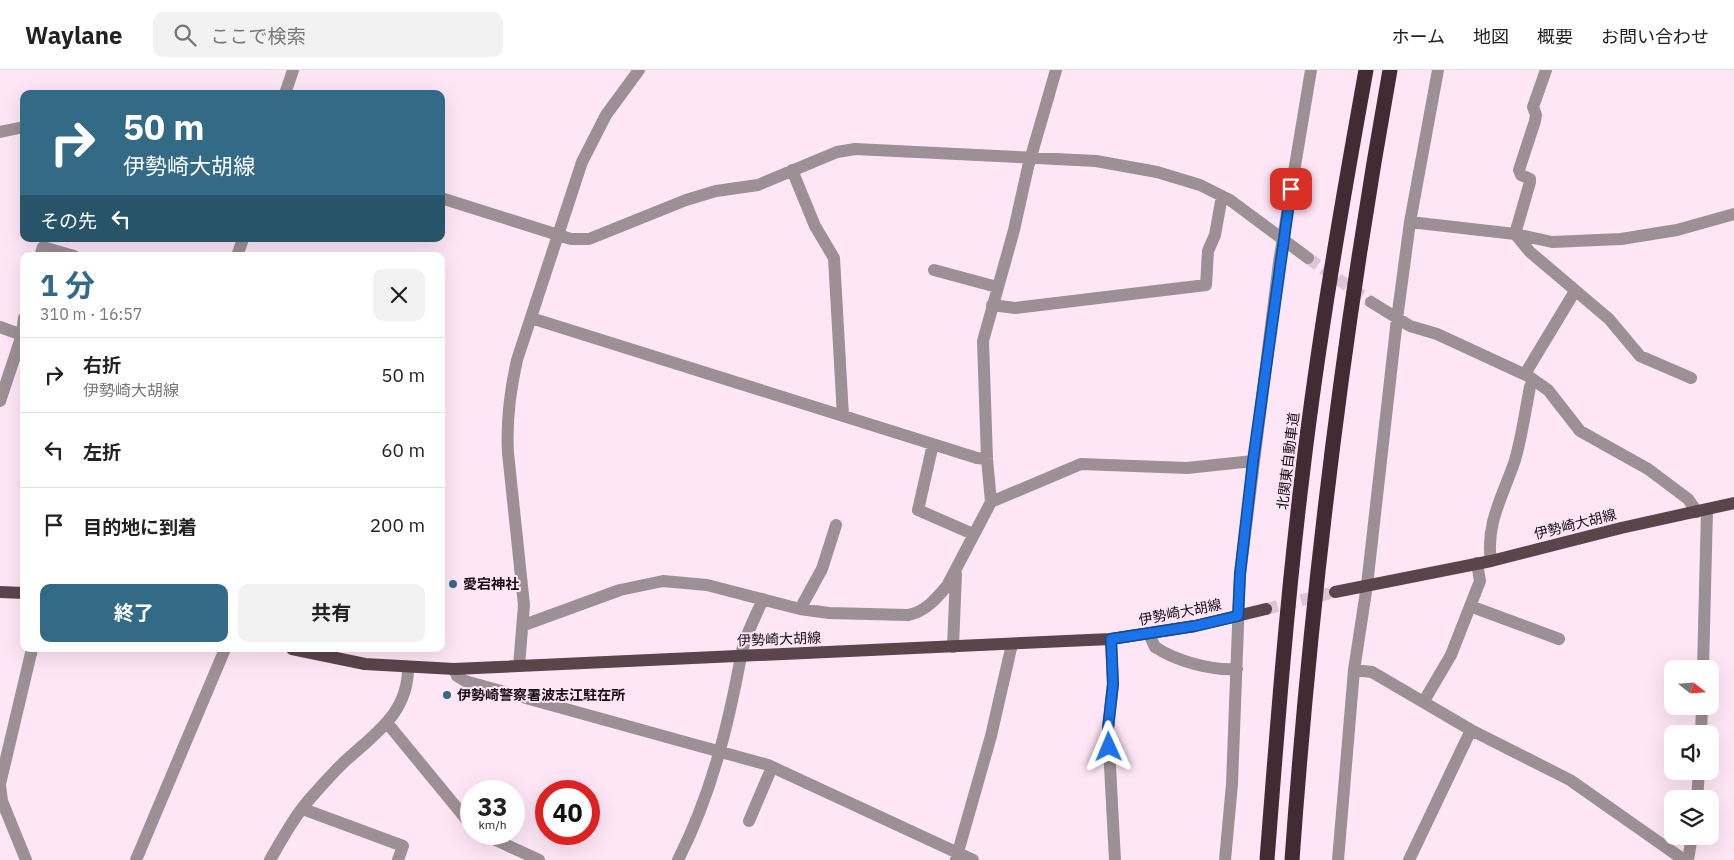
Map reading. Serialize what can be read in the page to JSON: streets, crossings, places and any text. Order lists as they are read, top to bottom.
{
  "streets": {
    "highway": ["北関東自動車道"],
    "main road": ["伊勢崎大胡線"]
  },
  "places": ["愛宕神社", "伊勢崎警察署波志江駐在所"],
  "north": "right",
  "page": {
    "header": "Waylane",
    "search": "ここで検索",
    "nav": [
      "ホーム",
      "地図",
      "概要",
      "お問い合わせ"
    ],
    "turn": ["50 m", "伊勢崎大胡線"],
    "then": "その先",
    "heading": ["1 分", "310 m · 16:57"],
    "list": [
      {
        "name": "右折",
        "note": "伊勢崎大胡線",
        "value": "50 m"
      },
      {
        "name": "左折",
        "value": "60 m"
      },
      {
        "name": "目的地に到着",
        "value": "200 m"
      }
    ],
    "buttons": ["終了", "共有"],
    "speed": "33 km/h",
    "limit": "40"
  }
}
